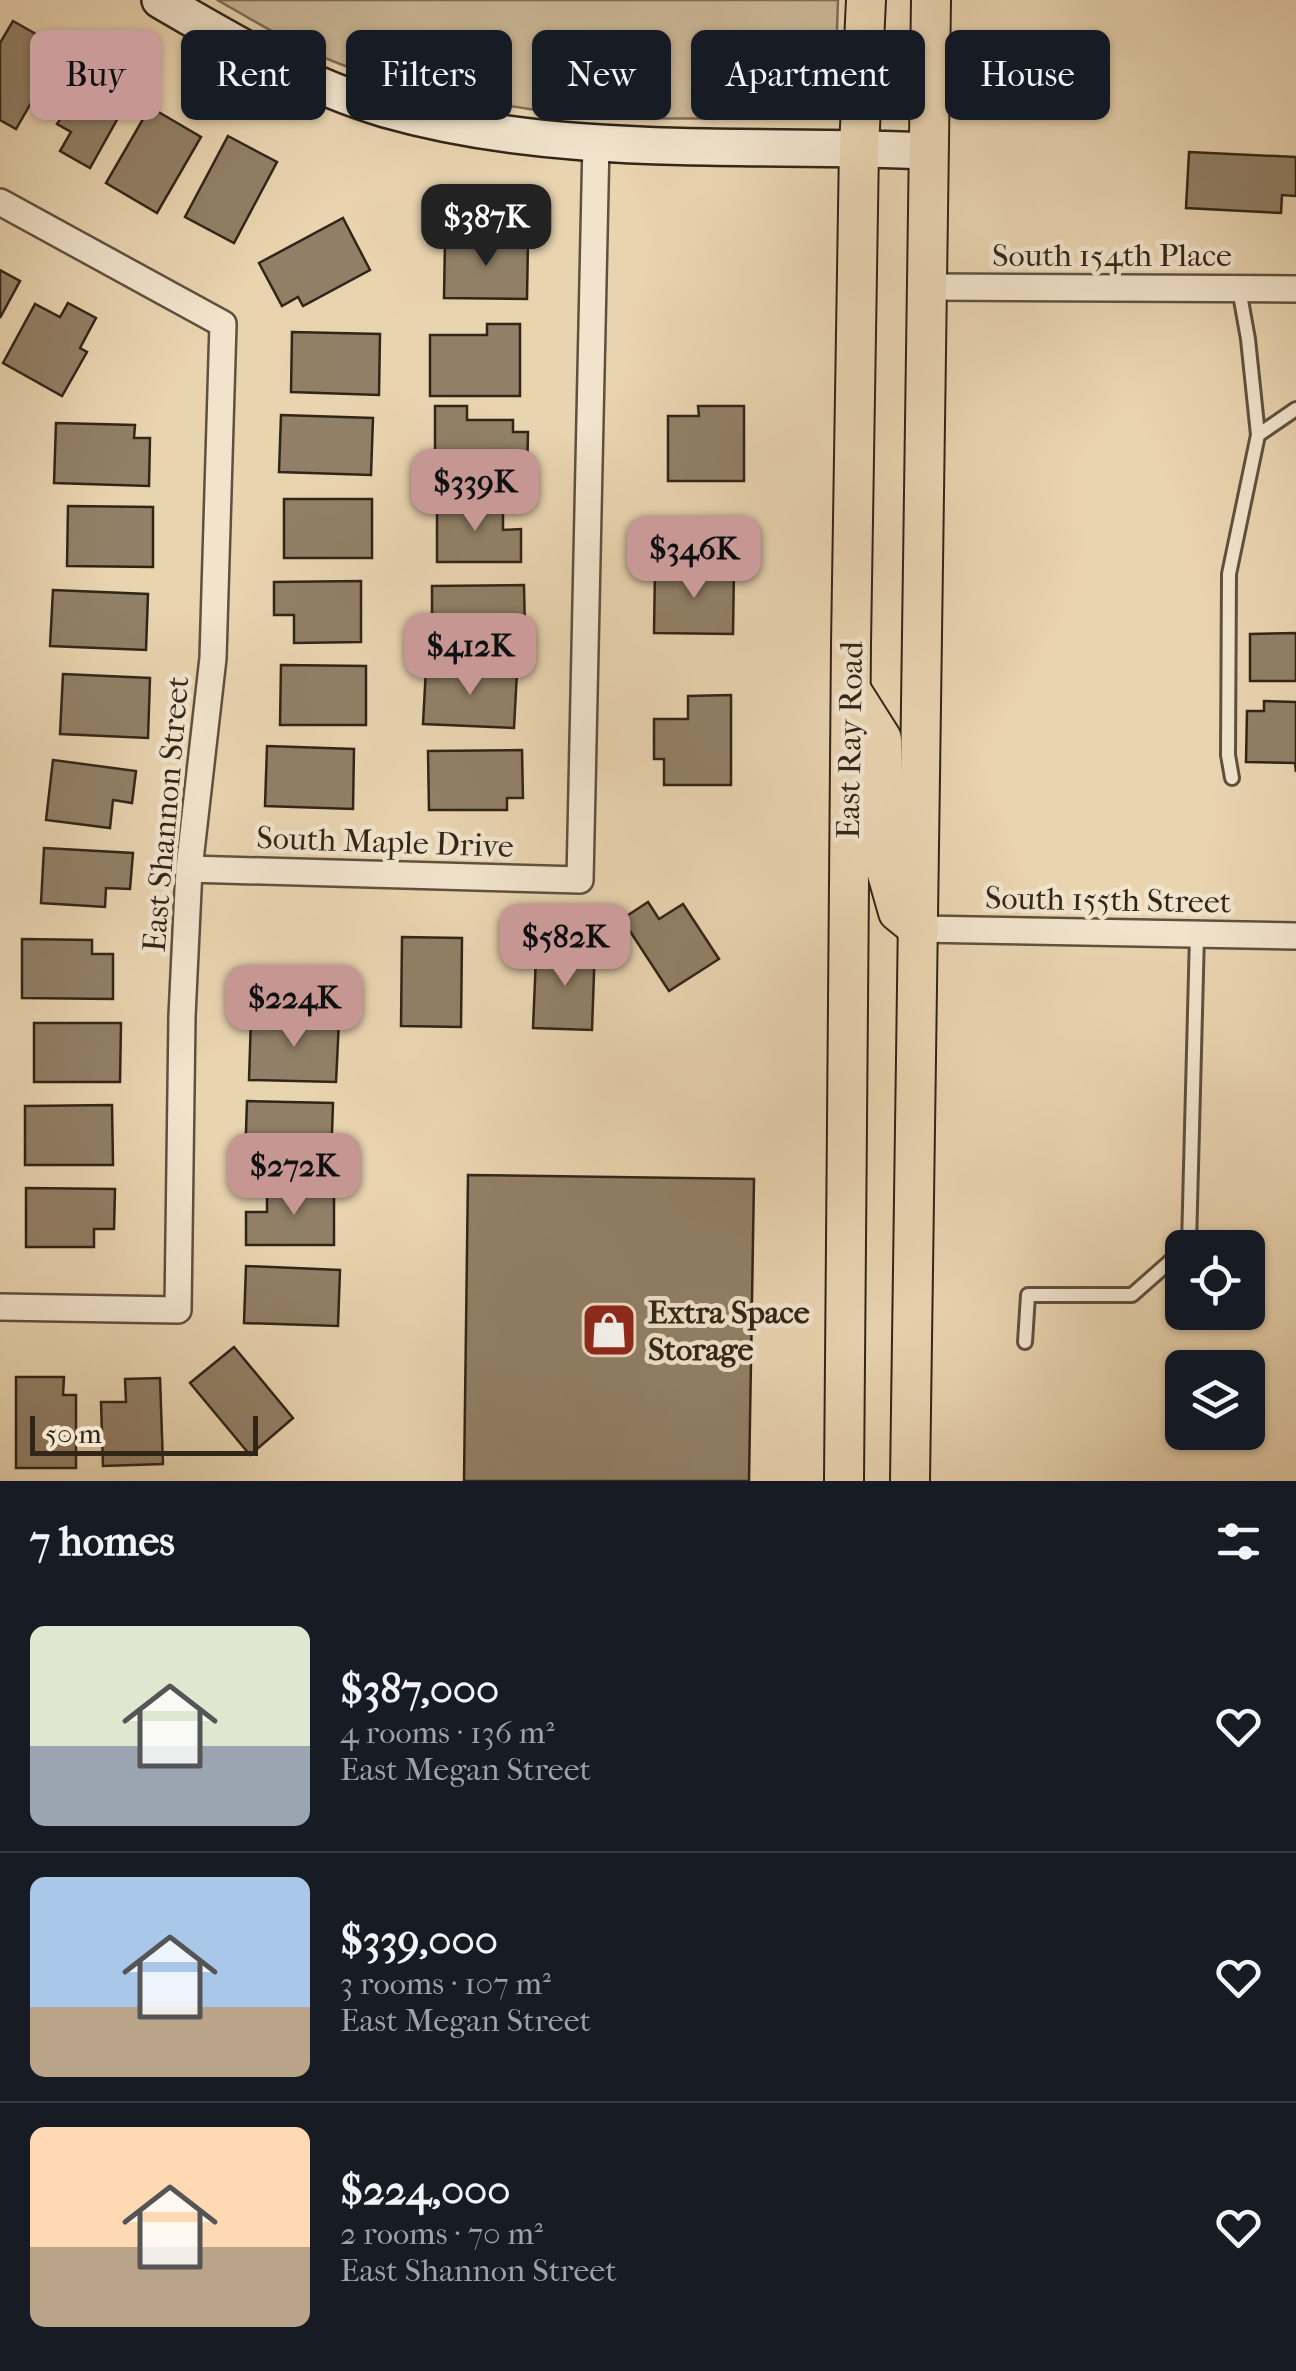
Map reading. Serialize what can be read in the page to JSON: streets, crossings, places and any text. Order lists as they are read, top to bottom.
{
  "streets": {
    "main road": ["East Ray Road"],
    "street": [
      "South 154th Place",
      "East Shannon Street",
      "South Maple Drive",
      "South 155th Street"
    ]
  },
  "crossings": [
    ["East Shannon Street", "South Maple Drive"]
  ],
  "places": {
    "shop": ["Extra Space Storage"]
  },
  "scale_bar": "50 m",
  "page": {
    "chip": [
      "Buy",
      "Rent",
      "Filters",
      "New",
      "Apartment",
      "House"
    ],
    "price": [
      "$387K",
      "$339K",
      "$346K",
      "$412K",
      "$582K",
      "$224K",
      "$272K"
    ],
    "scale": "50 m",
    "heading": "7 homes",
    "list": [
      {
        "name": "$387,000",
        "note": "4 rooms · 136 m² · East Megan Street"
      },
      {
        "name": "$339,000",
        "note": "3 rooms · 107 m² · East Megan Street"
      },
      {
        "name": "$224,000",
        "note": "2 rooms · 70 m² · East Shannon Street"
      }
    ]
  }
}
